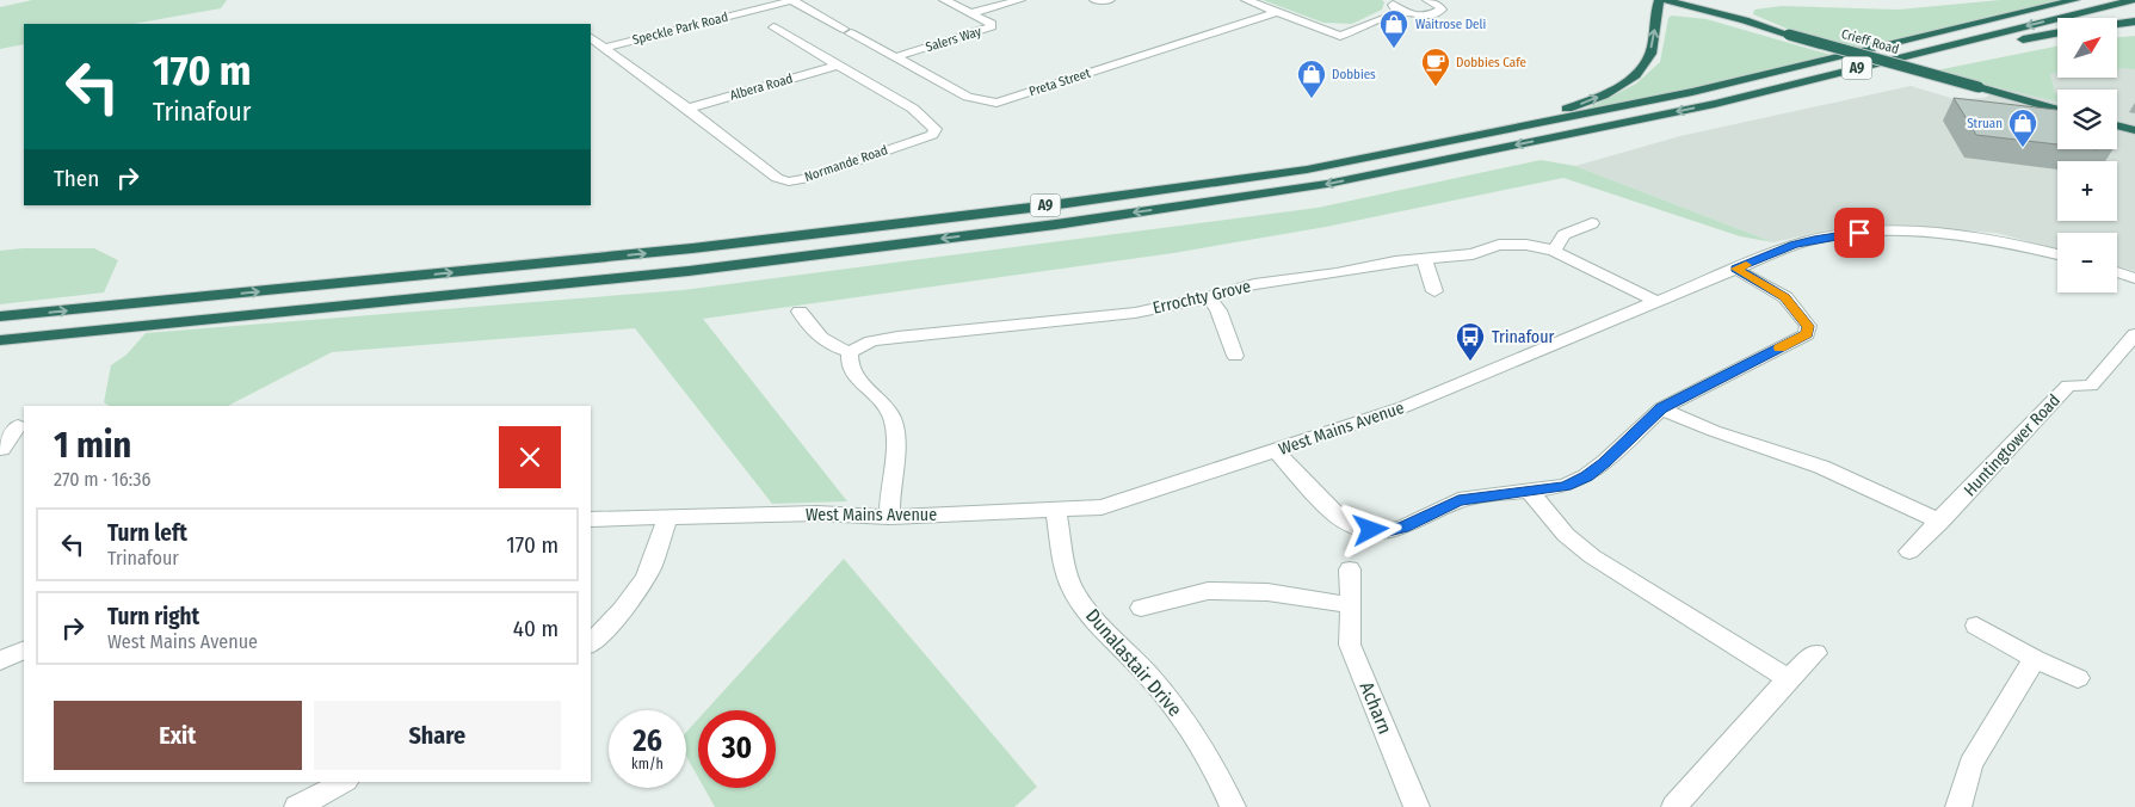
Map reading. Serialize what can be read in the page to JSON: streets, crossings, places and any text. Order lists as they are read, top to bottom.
{
  "streets": {
    "highway": ["Crieff Road", "A9"],
    "street": [
      "Speckle Park Road",
      "Salers Way",
      "Preta Street",
      "Albera Road",
      "Normande Road",
      "Errochty Grove",
      "West Mains Avenue",
      "Huntingtower Road",
      "Dunalastair Drive",
      "Acharn"
    ]
  },
  "crossings": [
    ["Speckle Park Road", "Preta Street"],
    ["Speckle Park Road", "Normande Road"],
    ["Salers Way", "Preta Street"],
    ["Albera Road", "Normande Road"],
    ["Errochty Grove", "West Mains Avenue"],
    ["West Mains Avenue", "Dunalastair Drive"]
  ],
  "places": {
    "shop": ["Waitrose Deli", "Dobbies", "Struan"],
    "cafe": ["Dobbies Cafe"],
    "bus stop": ["Trinafour"]
  },
  "north": "top right",
  "page": {
    "map_buttons": ["+", "−"],
    "turn": ["170 m", "Trinafour"],
    "then": "Then",
    "heading": ["1 min", "270 m · 16:36"],
    "list": [
      {
        "name": "Turn left",
        "note": "Trinafour",
        "value": "170 m"
      },
      {
        "name": "Turn right",
        "note": "West Mains Avenue",
        "value": "40 m"
      }
    ],
    "buttons": ["Exit", "Share"],
    "speed": "26 km/h",
    "limit": "30"
  }
}
